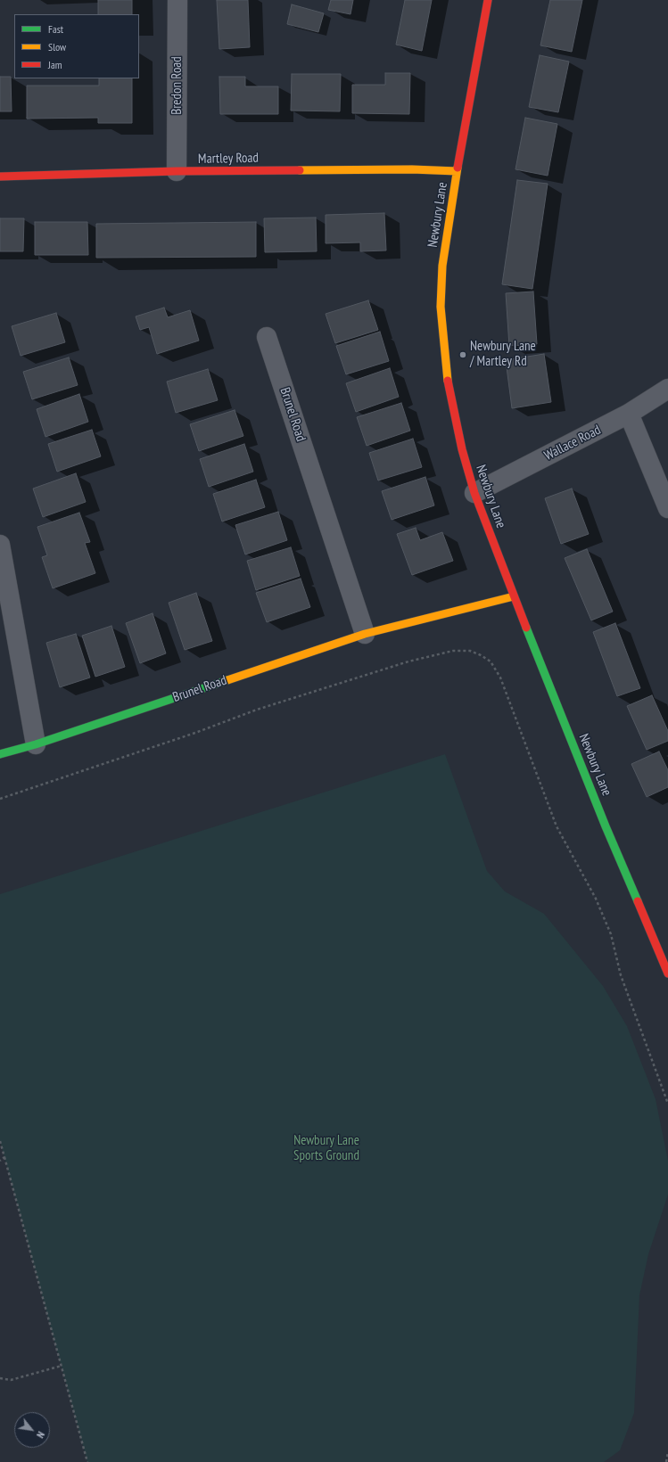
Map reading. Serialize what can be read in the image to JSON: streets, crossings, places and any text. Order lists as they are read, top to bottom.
{
  "streets": {
    "street": [
      "Bredon Road",
      "Martley Road",
      "Newbury Lane",
      "Brunel Road",
      "Wallace Road"
    ]
  },
  "crossings": [
    ["Bredon Road", "Martley Road"],
    ["Martley Road", "Newbury Lane"],
    ["Newbury Lane", "Brunel Road"],
    ["Newbury Lane", "Wallace Road"]
  ],
  "parks": ["Newbury Lane Sports Ground"],
  "places": ["Newbury Lane / Martley Rd"],
  "legend": ["Fast", "Slow", "Jam"],
  "north": "bottom right"
}
